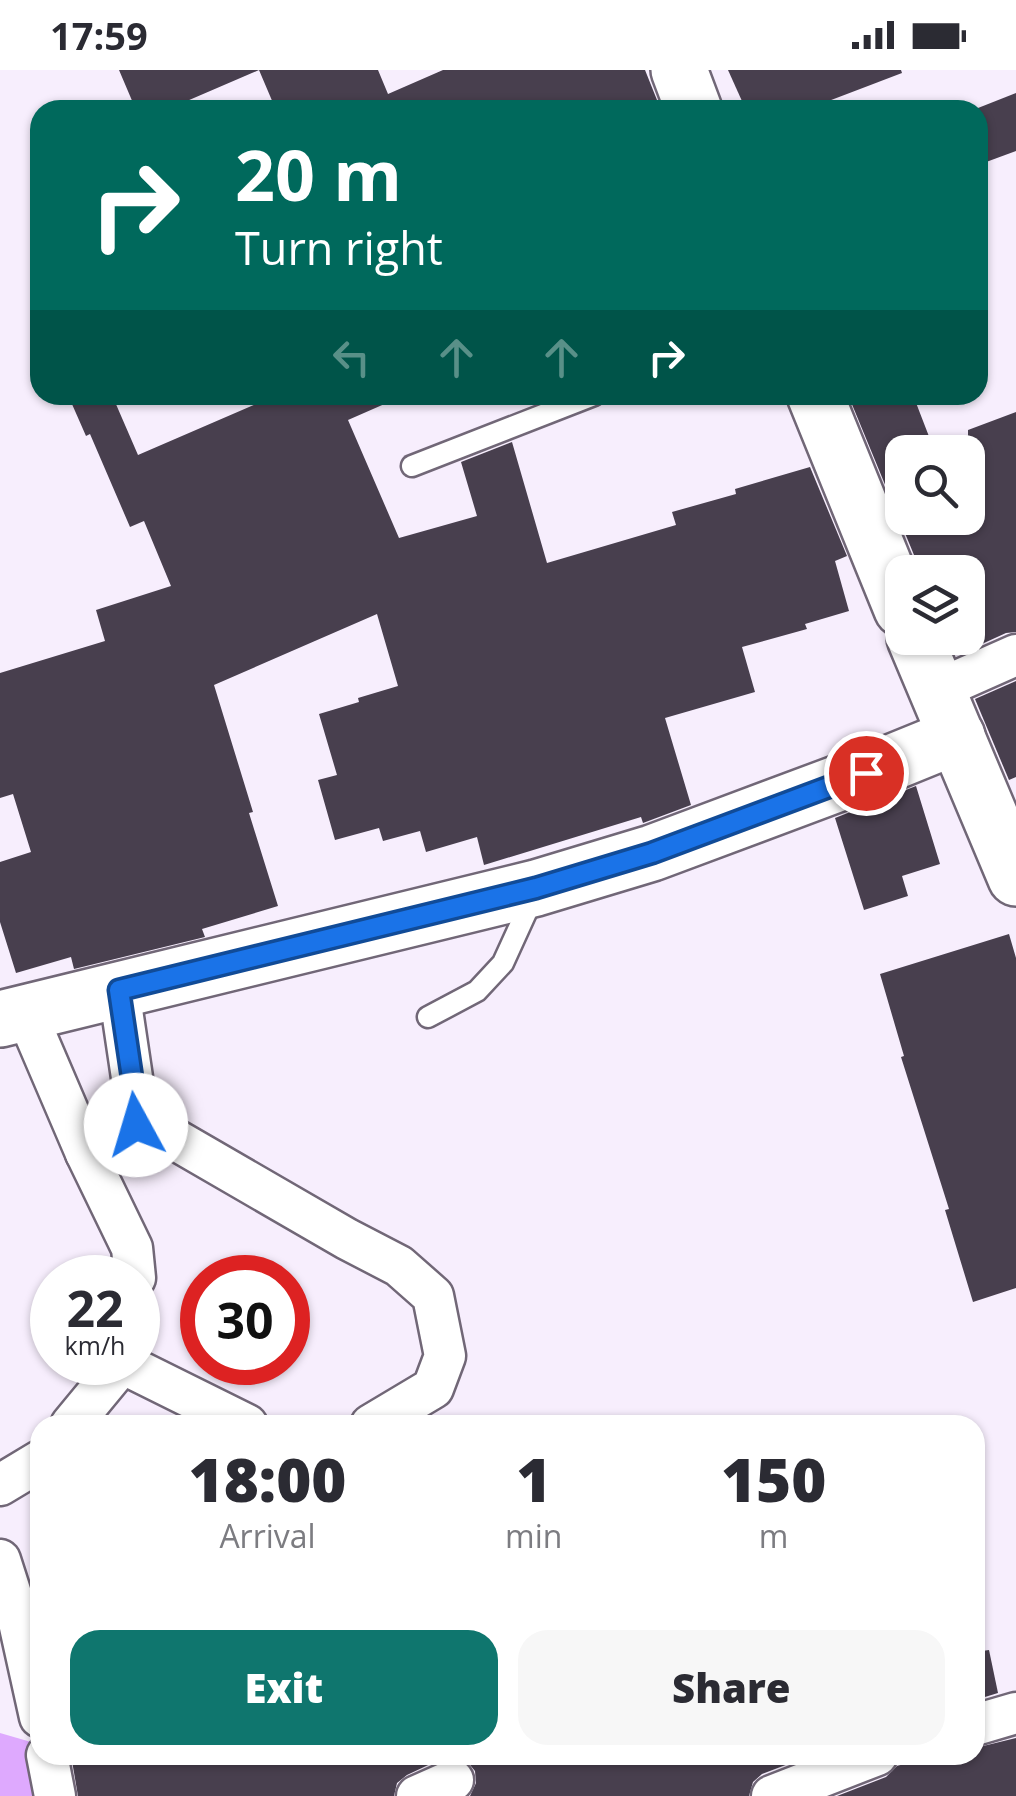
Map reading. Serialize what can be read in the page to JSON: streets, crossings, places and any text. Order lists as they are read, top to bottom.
{
  "page": {
    "status": "17:59",
    "turn": ["20 m", "Turn right"],
    "speed": "22 km/h",
    "limit": "30",
    "eta": [
      "18:00",
      "Arrival",
      "1",
      "min",
      "150",
      "m"
    ],
    "buttons": ["Exit", "Share"]
  }
}
